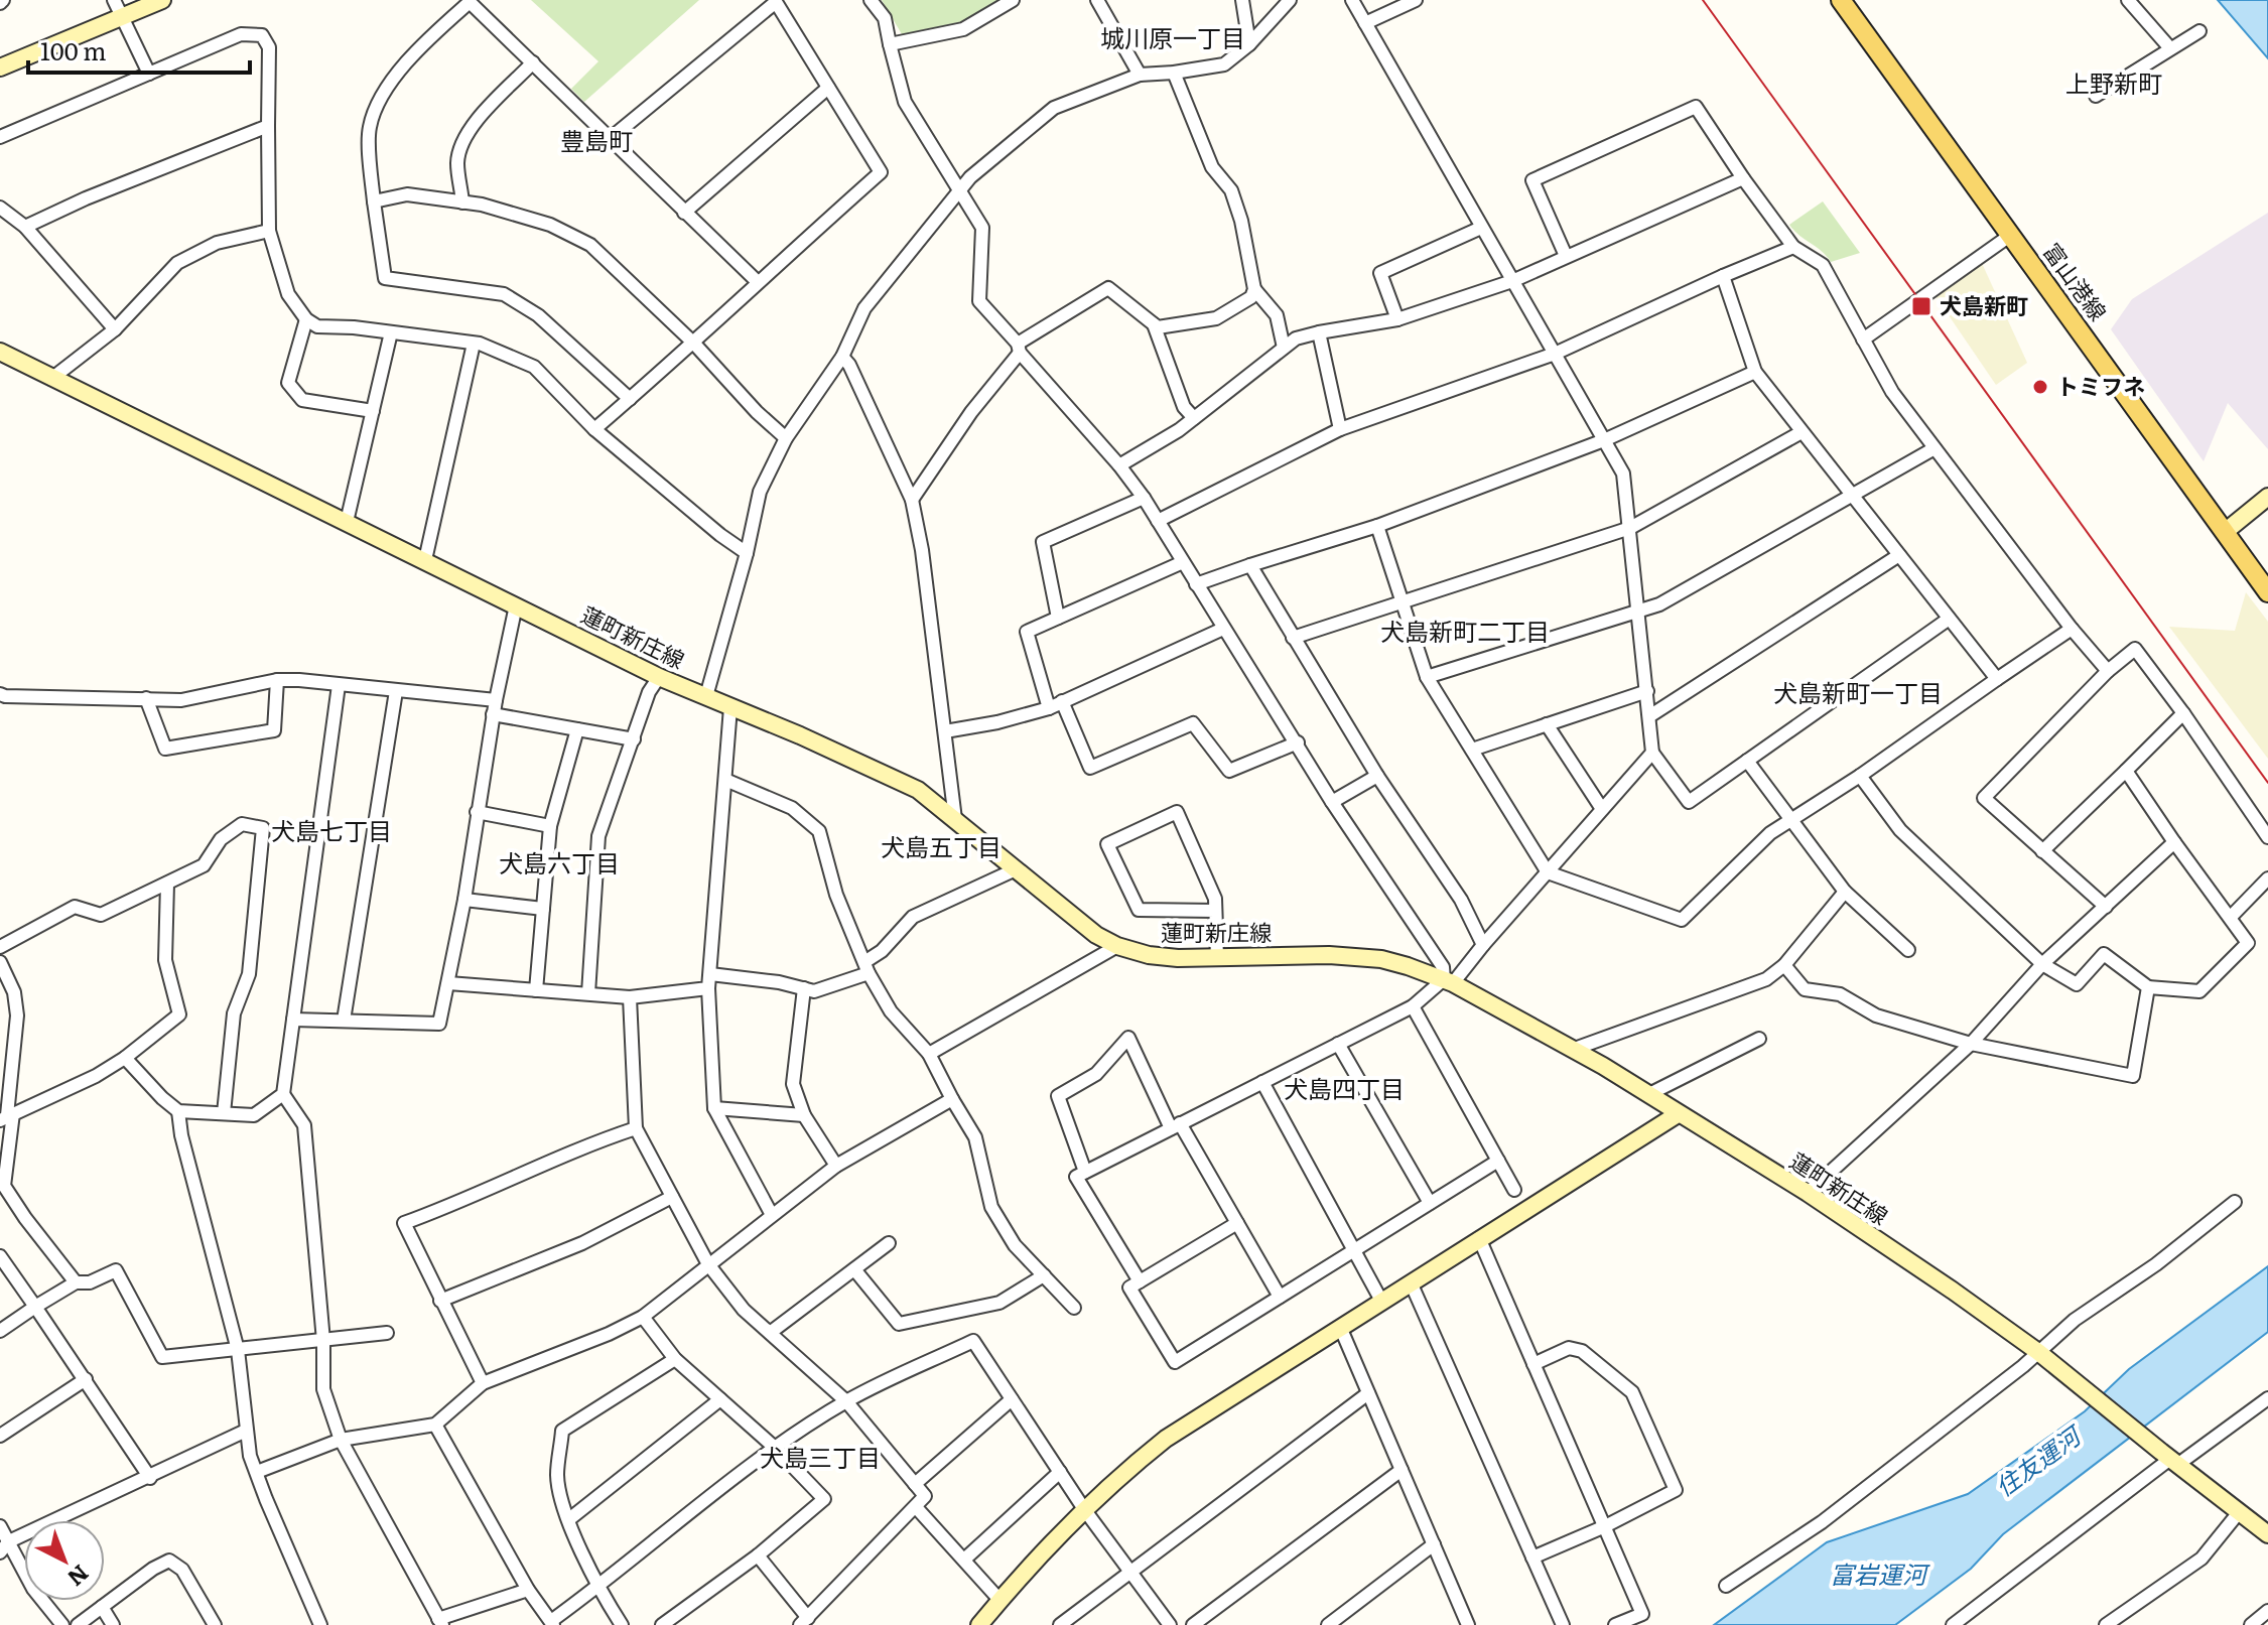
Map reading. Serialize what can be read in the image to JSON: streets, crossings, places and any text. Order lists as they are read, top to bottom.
{
  "streets": {
    "main road": ["富山港線", "蓮町新庄線"]
  },
  "districts": [
    "城川原一丁目",
    "上野新町",
    "豊島町",
    "犬島新町二丁目",
    "犬島新町一丁目",
    "犬島七丁目",
    "犬島五丁目",
    "犬島六丁目",
    "犬島四丁目",
    "犬島三丁目"
  ],
  "water": ["住友運河", "富岩運河"],
  "places": {
    "transit": ["犬島新町"],
    "other": ["トミフネ"]
  },
  "scale_bar": "100 m",
  "north": "bottom right"
}
